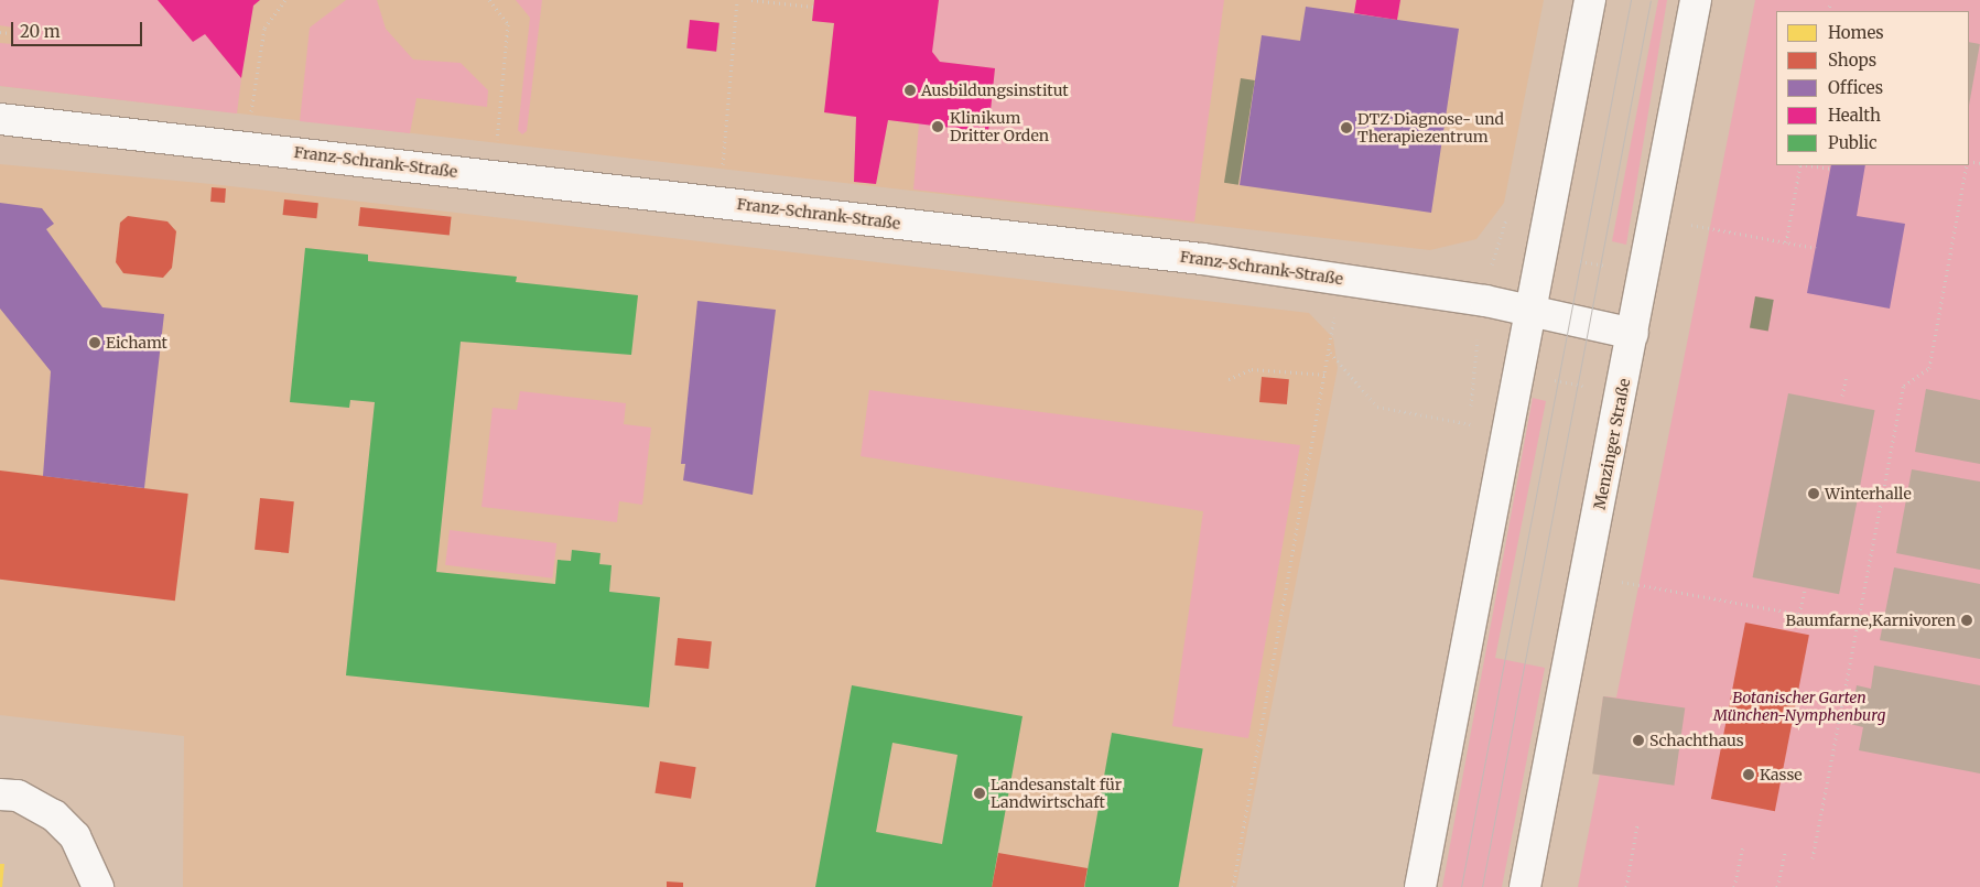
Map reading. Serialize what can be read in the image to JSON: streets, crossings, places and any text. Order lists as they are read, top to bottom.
{
  "streets": {
    "main road": ["Franz-Schrank-Straße", "Menzinger Straße"]
  },
  "crossings": [
    ["Franz-Schrank-Straße", "Menzinger Straße"]
  ],
  "parks": ["Botanischer Garten München-Nymphenburg"],
  "places": [
    "Ausbildungsinstitut",
    "Klinikum Dritter Orden",
    "DTZ Diagnose- und Therapiezentrum",
    "Eichamt",
    "Winterhalle",
    "Baumfarne,Karnivoren",
    "Schachthaus",
    "Kasse",
    "Landesanstalt für Landwirtschaft"
  ],
  "legend": [
    "Homes",
    "Shops",
    "Offices",
    "Health",
    "Public"
  ],
  "scale_bar": "20 m"
}
